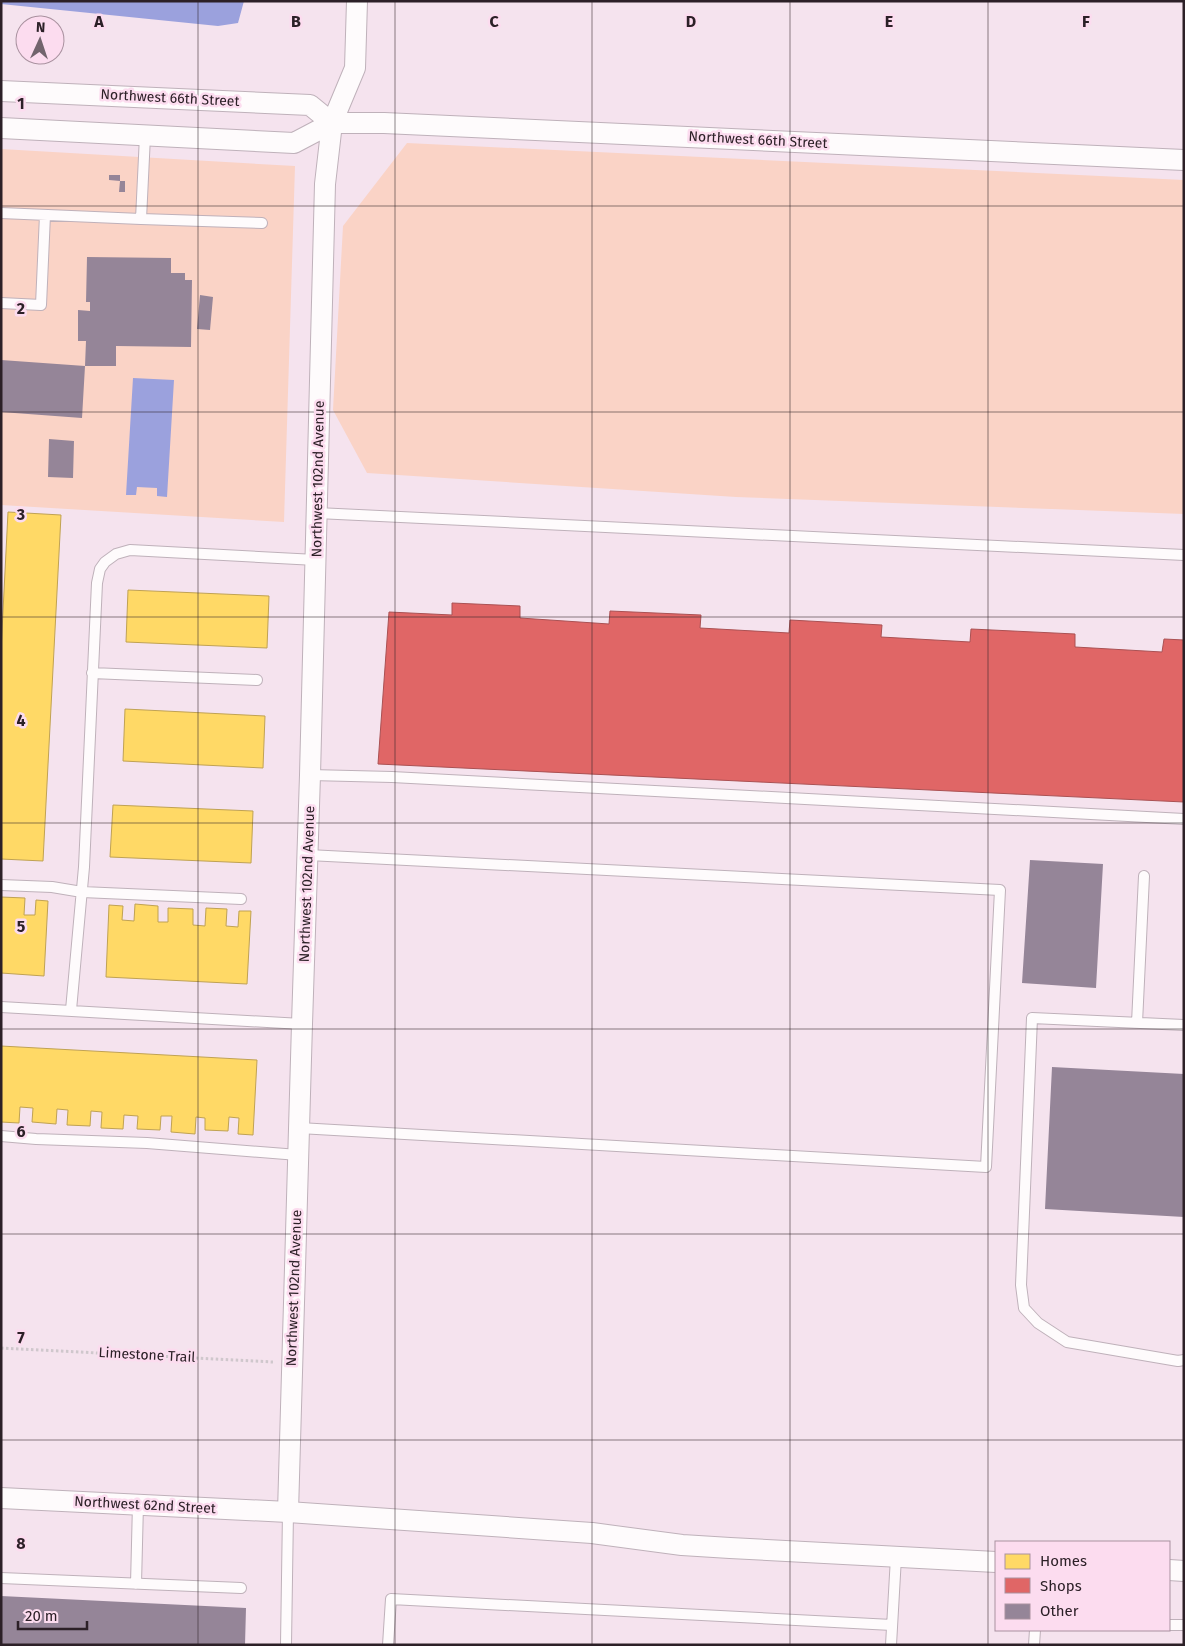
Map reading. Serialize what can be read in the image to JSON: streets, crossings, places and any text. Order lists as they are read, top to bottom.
{
  "streets": {
    "street": ["Northwest 66th Street", "Northwest 102nd Avenue", "Northwest 62nd Street"],
    "path": ["Limestone Trail"]
  },
  "crossings": [
    ["Northwest 66th Street", "Northwest 102nd Avenue"],
    ["Northwest 102nd Avenue", "Limestone Trail"],
    ["Northwest 102nd Avenue", "Northwest 62nd Street"]
  ],
  "legend": ["Homes", "Shops", "Other"],
  "scale_bar": "20 m",
  "north": "top",
  "grid": {
    "columns": [
      "A",
      "B",
      "C",
      "D",
      "E",
      "F"
    ],
    "rows": [
      "1",
      "2",
      "3",
      "4",
      "5",
      "6",
      "7",
      "8"
    ]
  }
}
